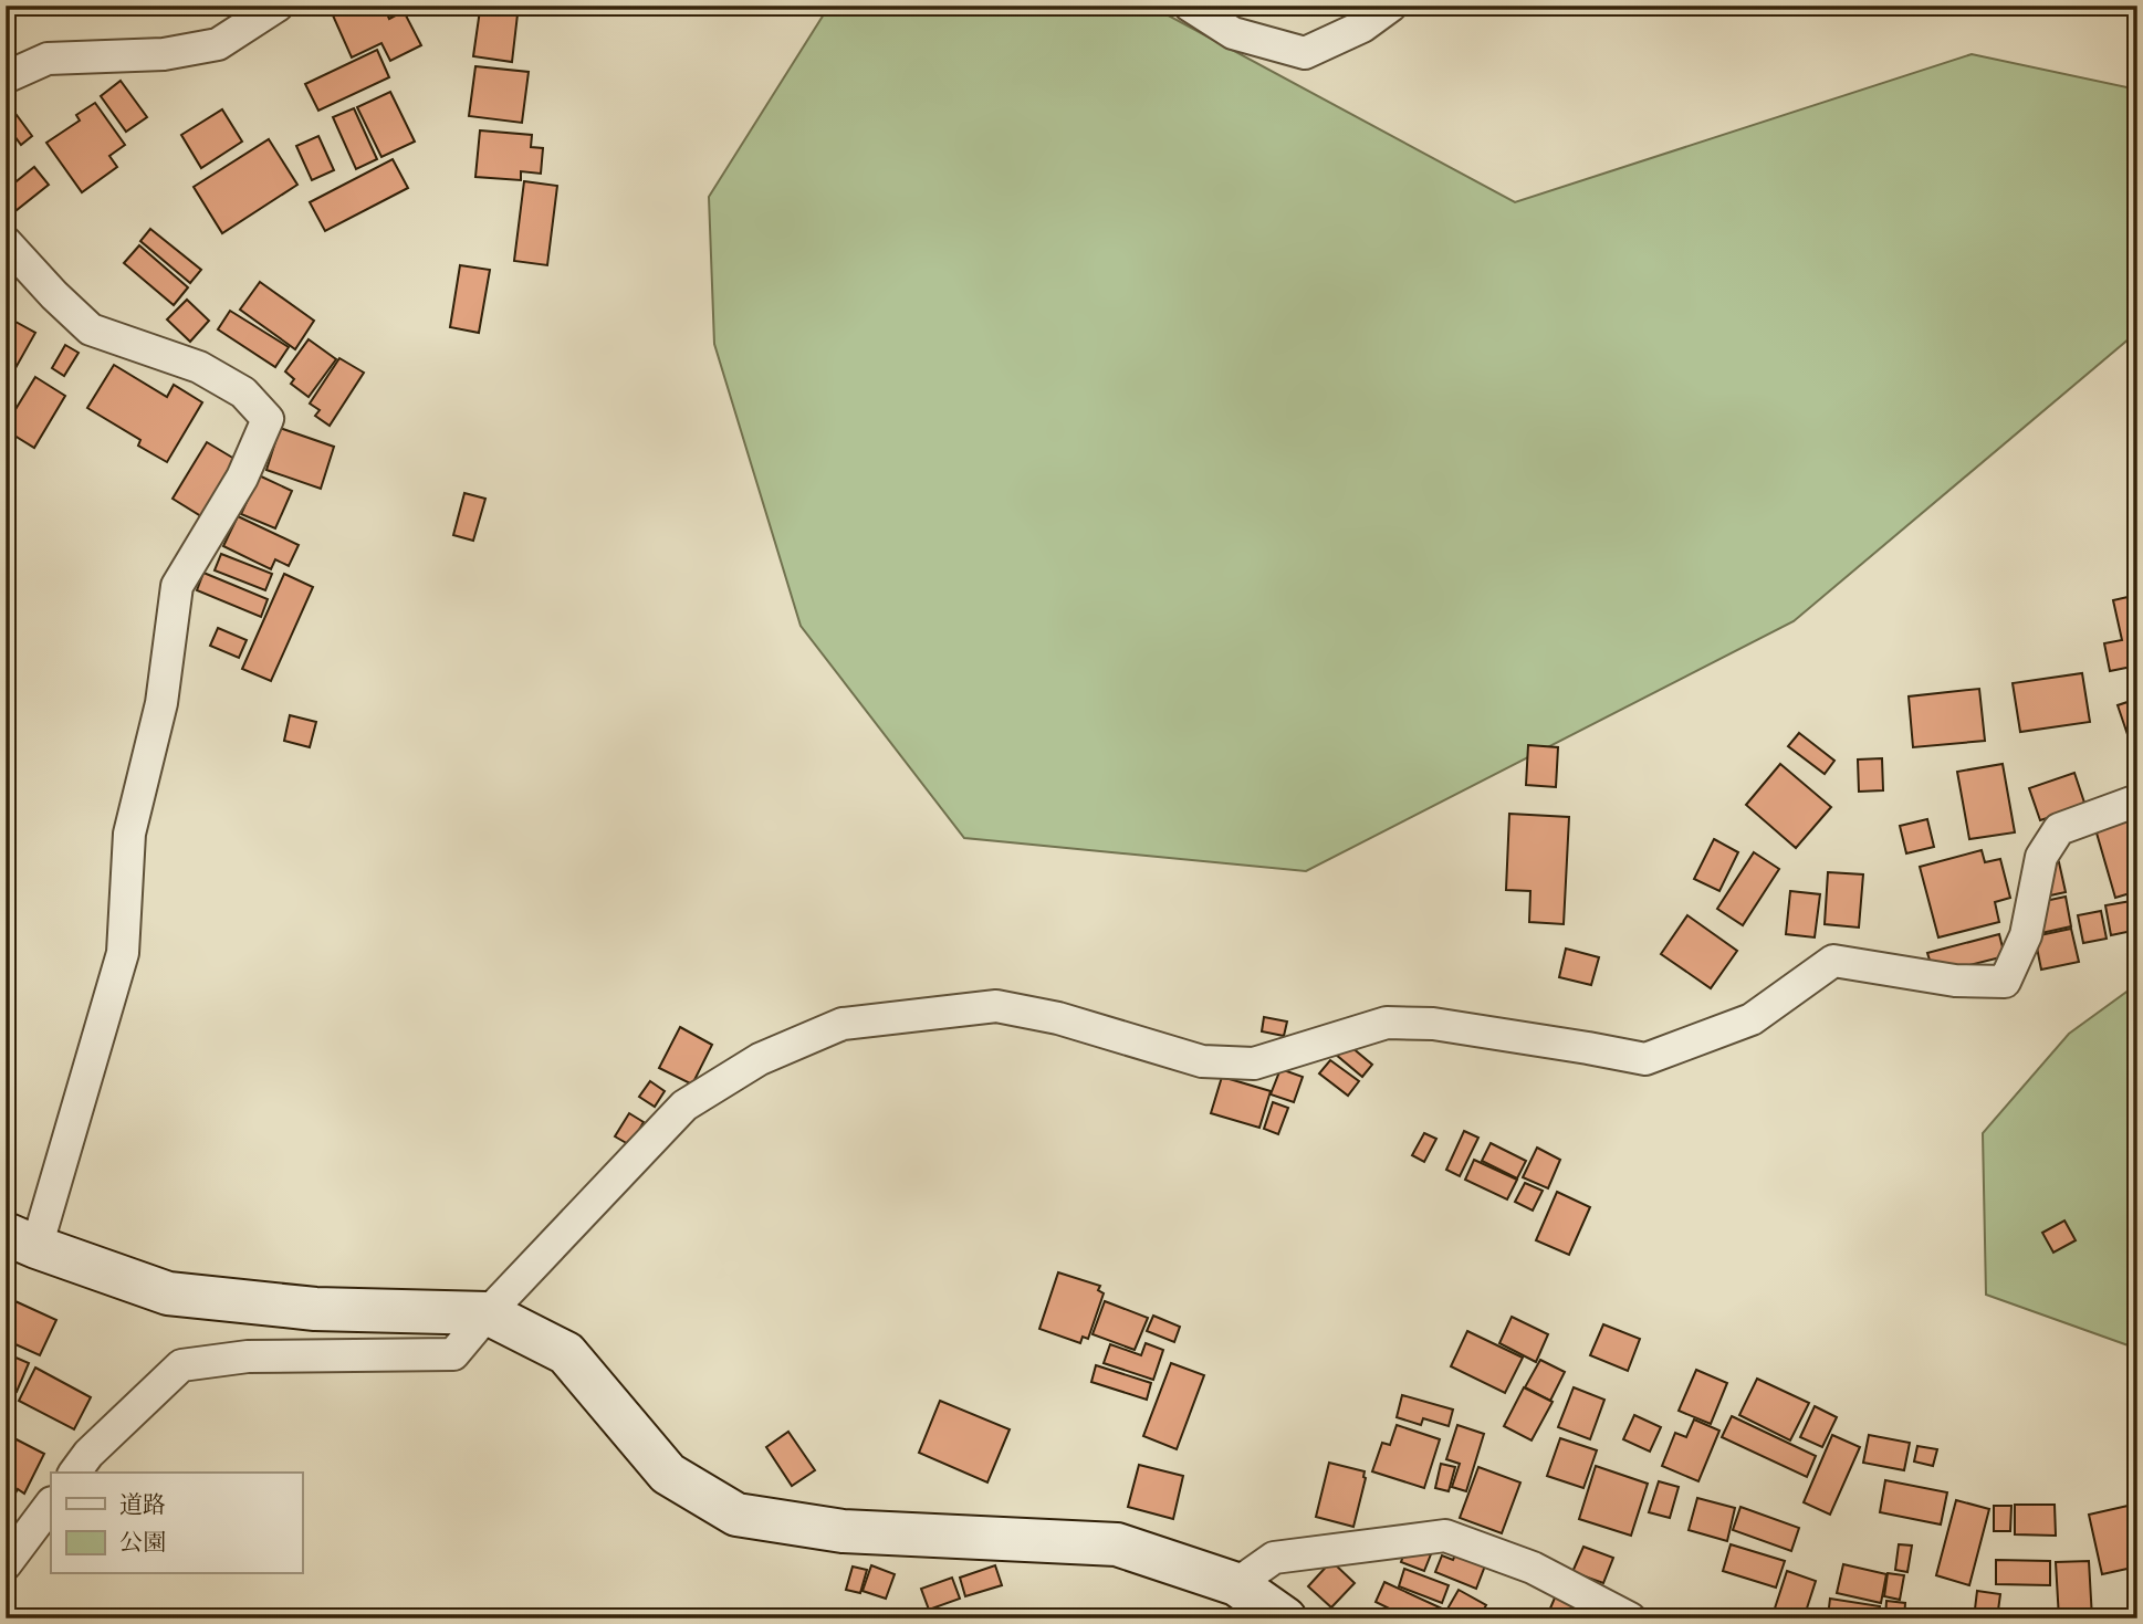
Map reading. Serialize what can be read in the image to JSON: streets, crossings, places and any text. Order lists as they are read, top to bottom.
{
  "legend": ["道路", "公園"]
}
